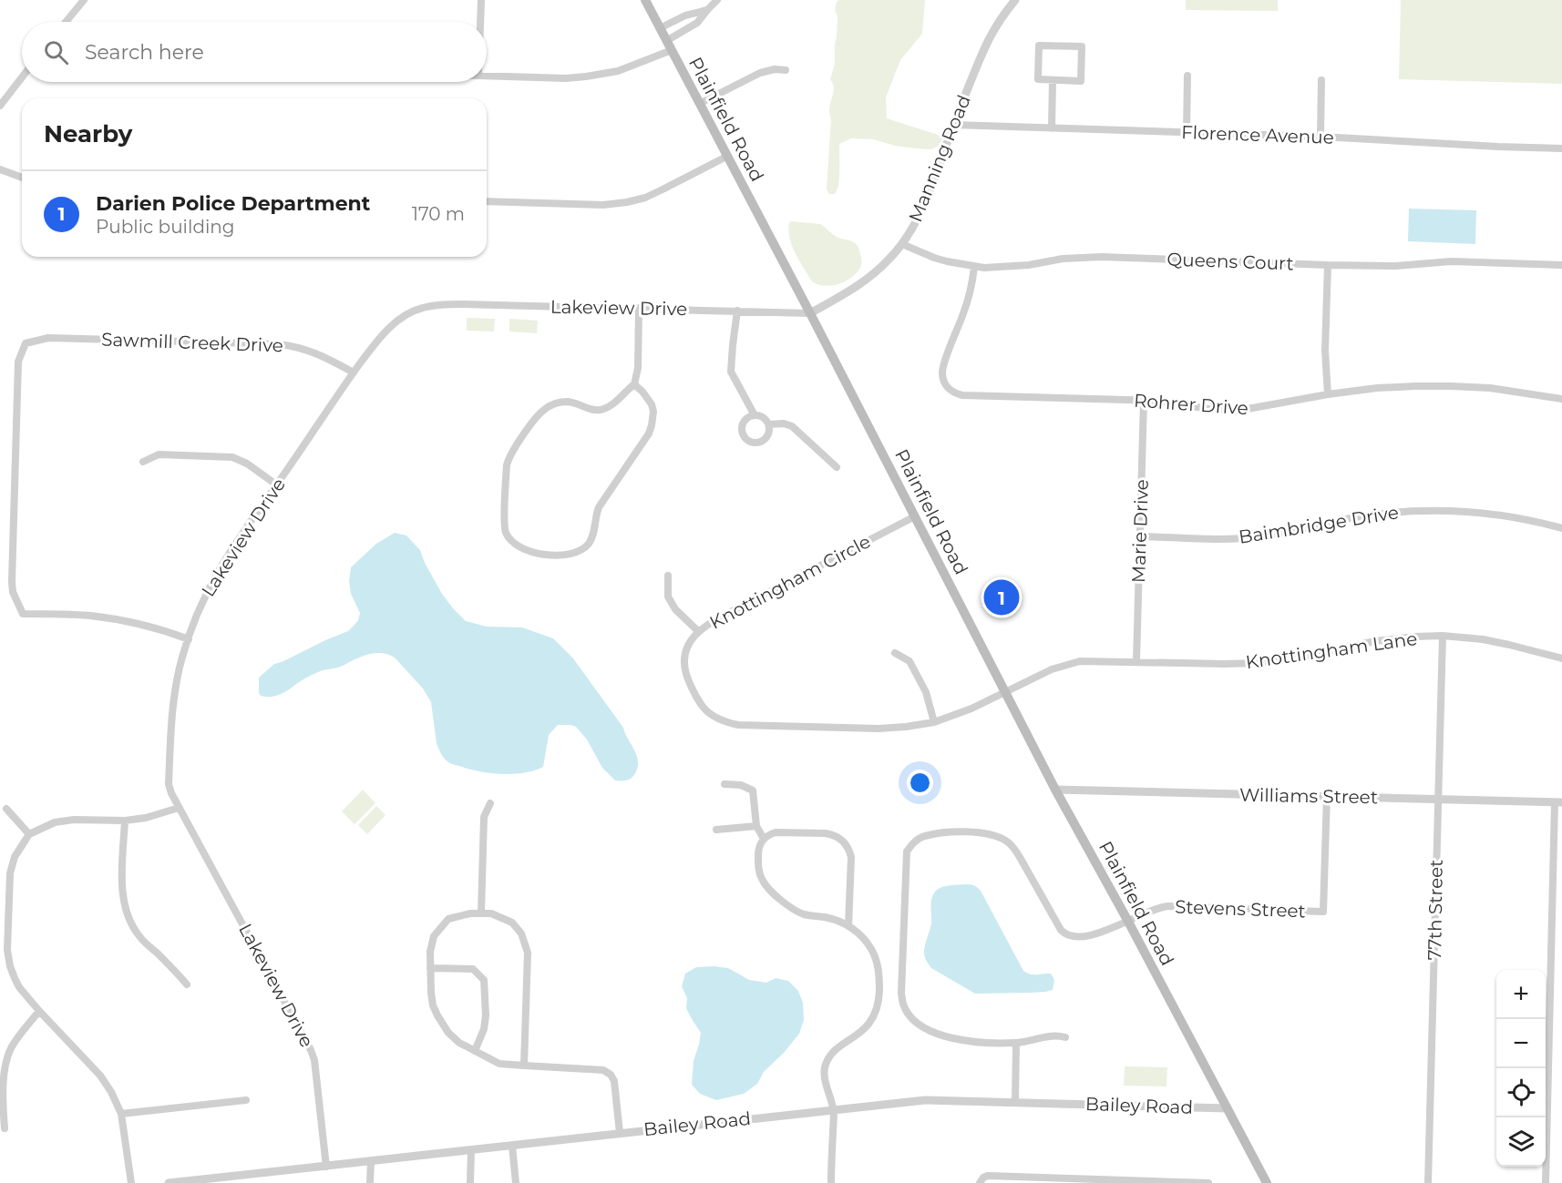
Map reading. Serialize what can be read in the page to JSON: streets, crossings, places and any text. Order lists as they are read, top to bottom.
{
  "streets": {
    "main road": ["Plainfield Road"],
    "street": [
      "Florence Avenue",
      "Manning Road",
      "Queens Court",
      "Lakeview Drive",
      "Sawmill Creek Drive",
      "Rohrer Drive",
      "Baimbridge Drive",
      "Marie Drive",
      "Knottingham Circle",
      "Knottingham Lane",
      "Williams Street",
      "Stevens Street",
      "77th Street",
      "Bailey Road"
    ]
  },
  "crossings": [
    ["Plainfield Road", "Manning Road"],
    ["Plainfield Road", "Lakeview Drive"],
    ["Plainfield Road", "Knottingham Circle"],
    ["Plainfield Road", "Knottingham Lane"],
    ["Plainfield Road", "Williams Street"],
    ["Plainfield Road", "Stevens Street"],
    ["Plainfield Road", "Bailey Road"],
    ["Florence Avenue", "Manning Road"],
    ["Manning Road", "Queens Court"],
    ["Manning Road", "Lakeview Drive"],
    ["Queens Court", "Rohrer Drive"],
    ["Lakeview Drive", "Sawmill Creek Drive"],
    ["Lakeview Drive", "Bailey Road"],
    ["Rohrer Drive", "Marie Drive"],
    ["Baimbridge Drive", "Marie Drive"],
    ["Marie Drive", "Knottingham Lane"],
    ["Knottingham Circle", "Knottingham Lane"],
    ["Knottingham Lane", "77th Street"],
    ["Williams Street", "Stevens Street"],
    ["Williams Street", "77th Street"]
  ],
  "page": {
    "search": "Search here",
    "heading": "Nearby",
    "list": [
      {
        "mark": "1",
        "name": "Darien Police Department",
        "note": "Public building",
        "value": "170 m"
      }
    ],
    "pins": "1",
    "map_buttons": ["+", "−"]
  }
}
